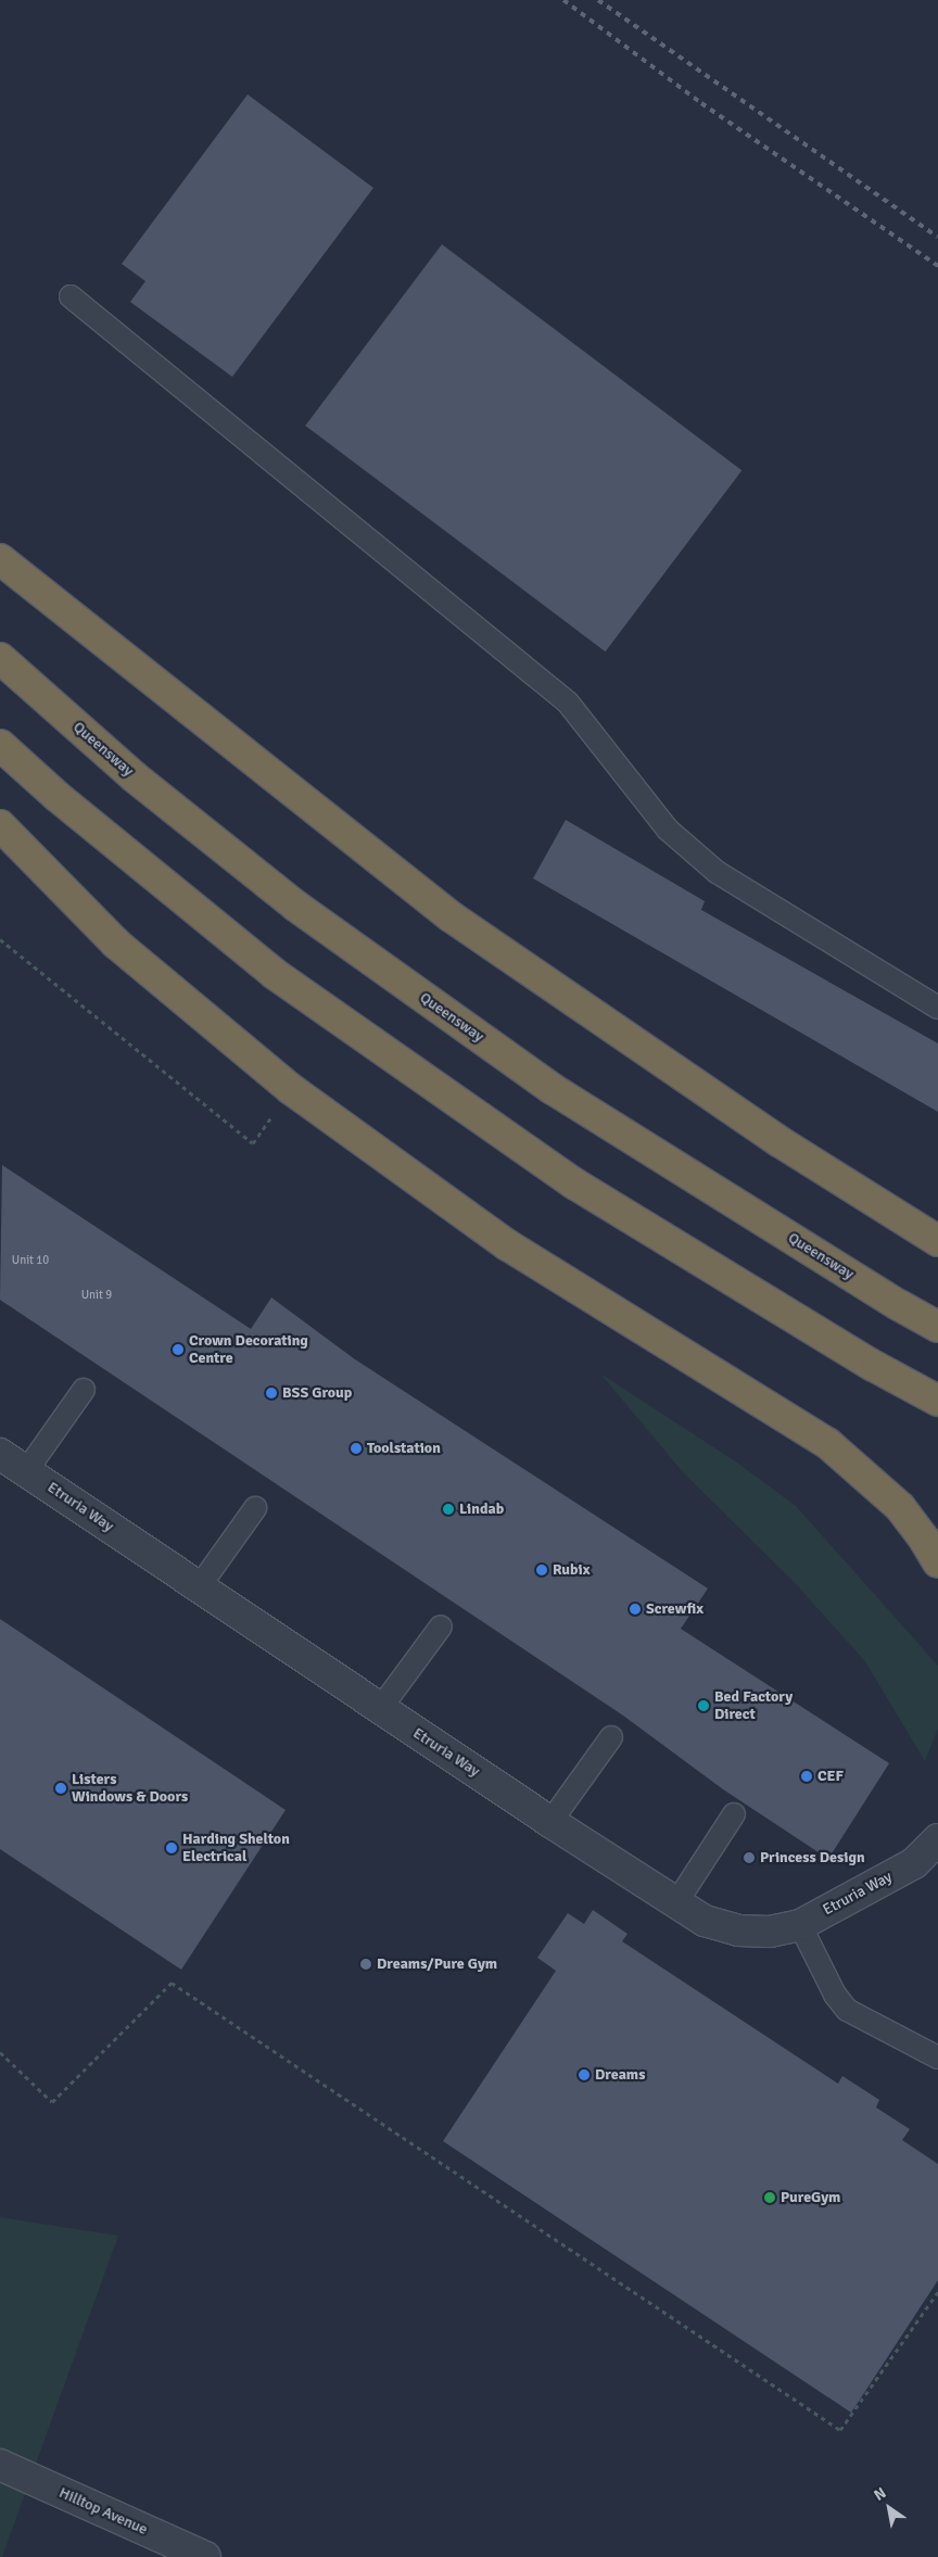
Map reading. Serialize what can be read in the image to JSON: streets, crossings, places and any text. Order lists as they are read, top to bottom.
{
  "streets": {
    "highway": ["Queensway"],
    "street": ["Etruria Way", "Hilltop Avenue"]
  },
  "places": [
    "Crown Decorating Centre",
    "BSS Group",
    "Toolstation",
    "Lindab",
    "Rubix",
    "Screwfix",
    "Bed Factory Direct",
    "CEF",
    "Listers Windows & Doors",
    "Harding Shelton Electrical",
    "Princess Design",
    "Dreams/Pure Gym",
    "Dreams",
    "PureGym"
  ],
  "house_numbers": ["Unit 10", "Unit 9"],
  "north": "top left"
}
